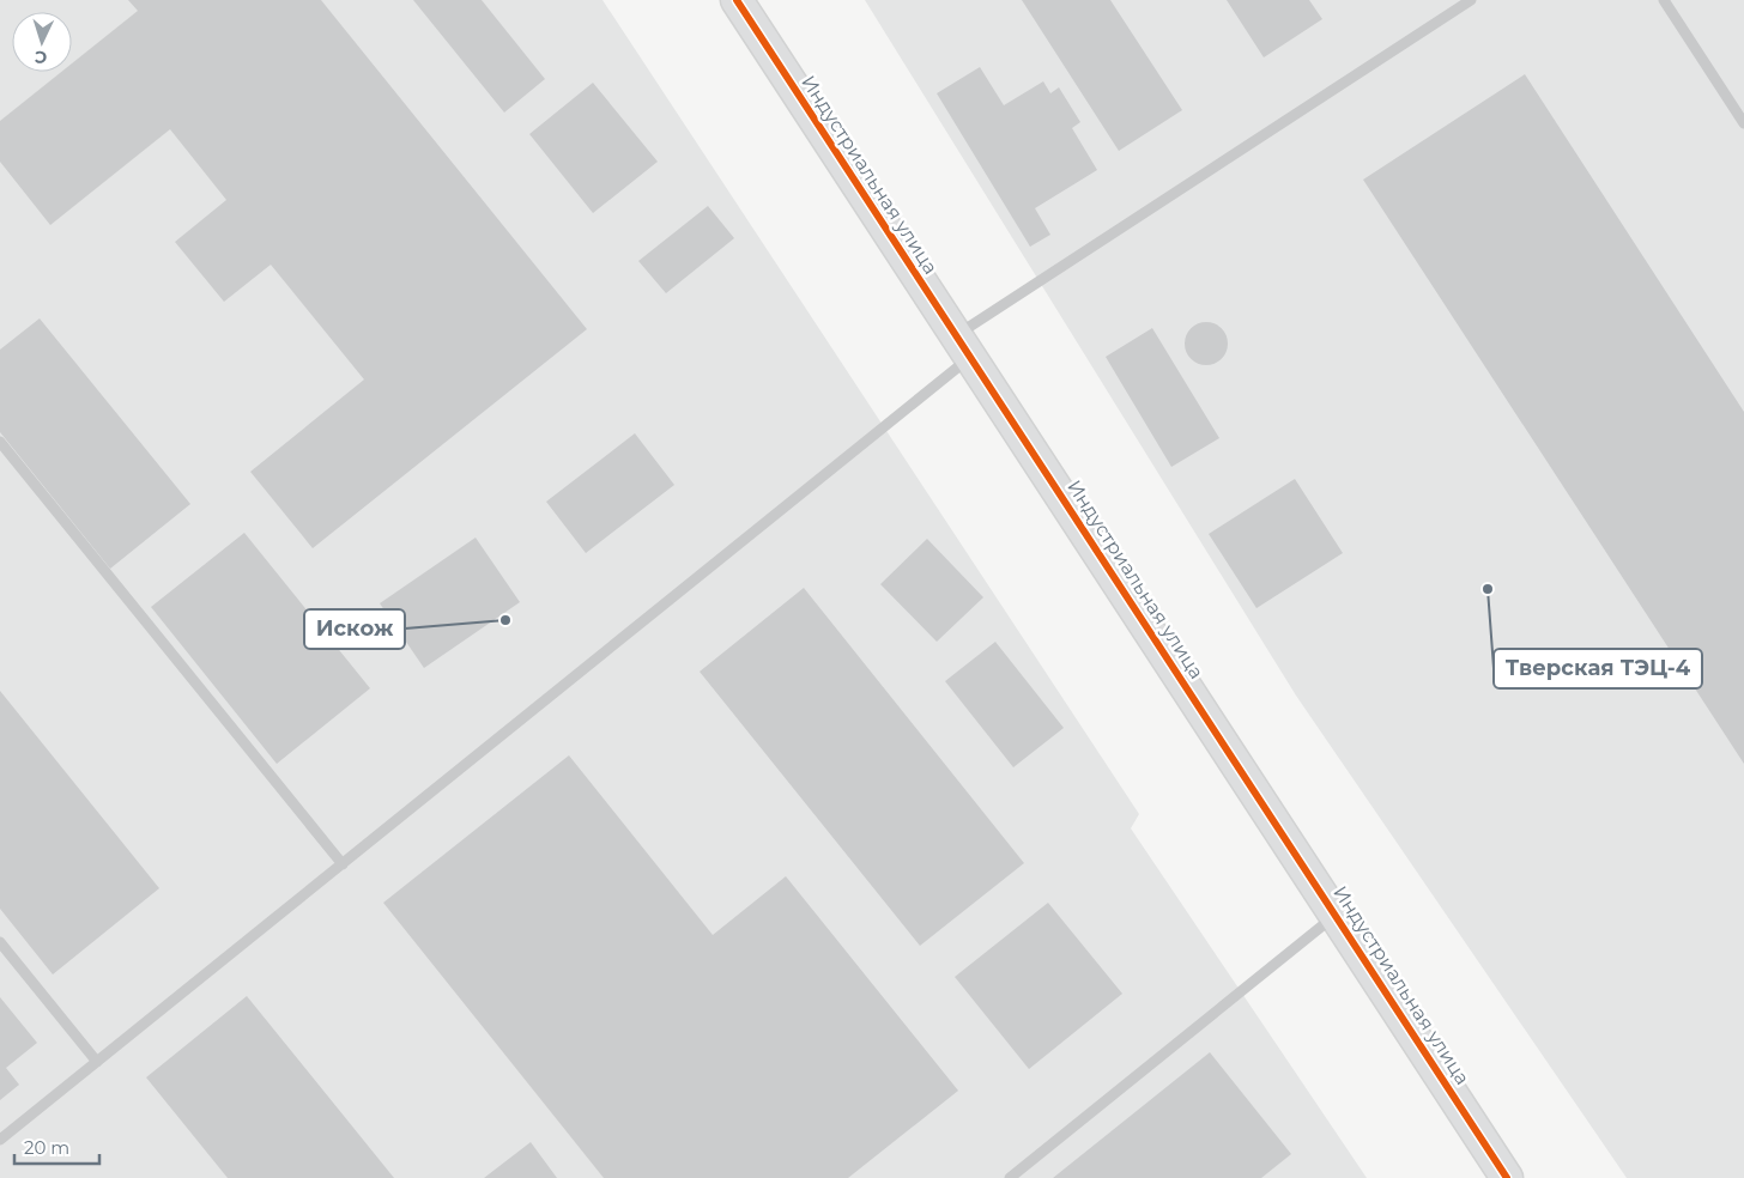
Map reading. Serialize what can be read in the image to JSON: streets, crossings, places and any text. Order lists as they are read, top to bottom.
{
  "streets": {
    "street": ["Индустриальная улица"]
  },
  "places": ["Тверская ТЭЦ-4", "Искож"],
  "scale_bar": "20 m",
  "north": "bottom"
}
